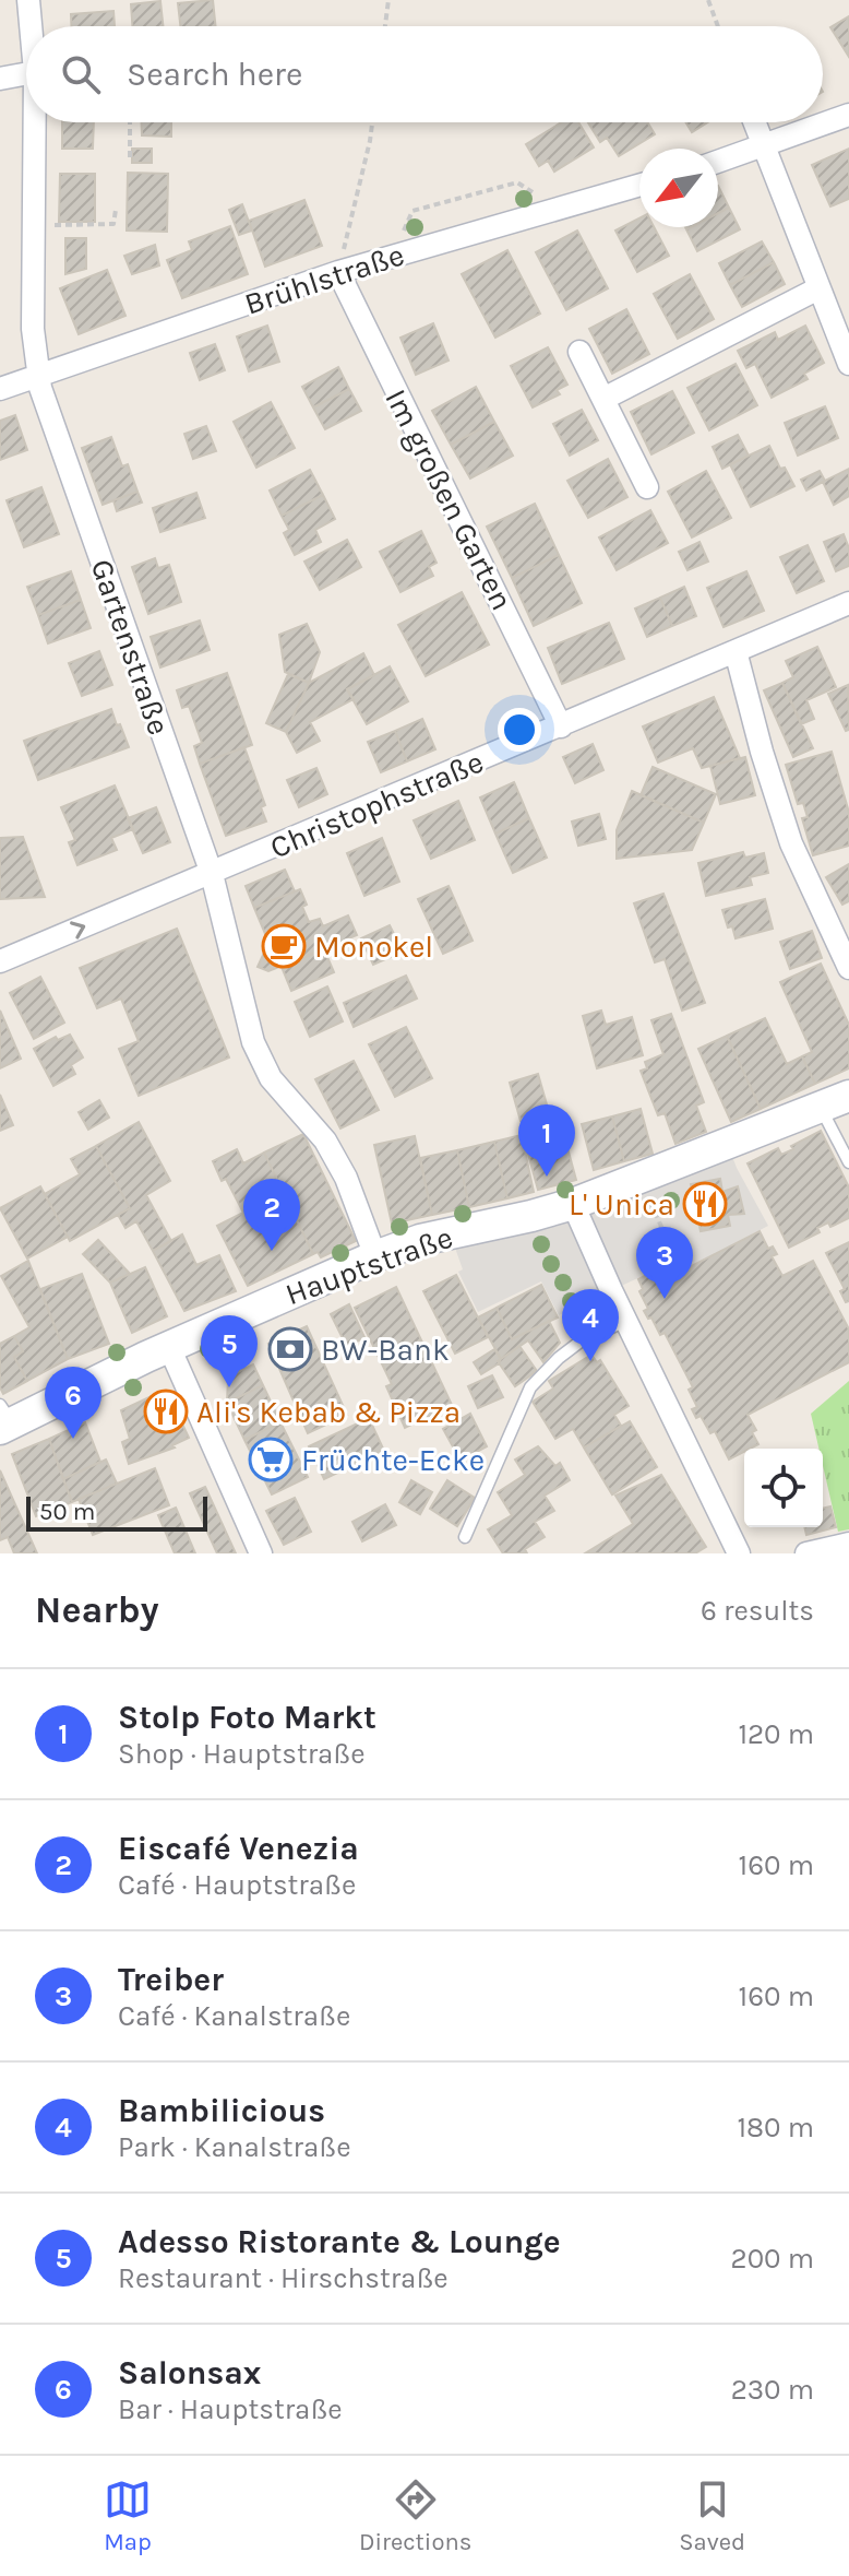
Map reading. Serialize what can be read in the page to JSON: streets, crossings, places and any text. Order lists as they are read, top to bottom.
{
  "streets": {
    "main road": ["Hauptstraße"],
    "street": [
      "Brühlstraße",
      "Im großen Garten",
      "Gartenstraße",
      "Christophstraße"
    ]
  },
  "crossings": [
    ["Brühlstraße", "Im großen Garten"],
    ["Brühlstraße", "Gartenstraße"],
    ["Im großen Garten", "Christophstraße"],
    ["Gartenstraße", "Christophstraße"],
    ["Gartenstraße", "Hauptstraße"]
  ],
  "places": {
    "cafe": ["Monokel"],
    "restaurant": ["L' Unica", "Ali's Kebab & Pizza"],
    "bank": ["BW-Bank"],
    "supermarket": ["Früchte-Ecke"]
  },
  "scale_bar": "50 m",
  "north": "bottom left",
  "page": {
    "search": "Search here",
    "pins": [
      "1",
      "2",
      "3",
      "4",
      "5",
      "6"
    ],
    "scale": "50 m",
    "heading": ["Nearby", "6 results"],
    "list": [
      {
        "mark": "1",
        "name": "Stolp Foto Markt",
        "note": "Shop · Hauptstraße",
        "value": "120 m"
      },
      {
        "mark": "2",
        "name": "Eiscafé Venezia",
        "note": "Café · Hauptstraße",
        "value": "160 m"
      },
      {
        "mark": "3",
        "name": "Treiber",
        "note": "Café · Kanalstraße",
        "value": "160 m"
      },
      {
        "mark": "4",
        "name": "Bambilicious",
        "note": "Park · Kanalstraße",
        "value": "180 m"
      },
      {
        "mark": "5",
        "name": "Adesso Ristorante & Lounge",
        "note": "Restaurant · Hirschstraße",
        "value": "200 m"
      },
      {
        "mark": "6",
        "name": "Salonsax",
        "note": "Bar · Hauptstraße",
        "value": "230 m"
      }
    ],
    "nav": ["Map", "Directions", "Saved"]
  }
}
